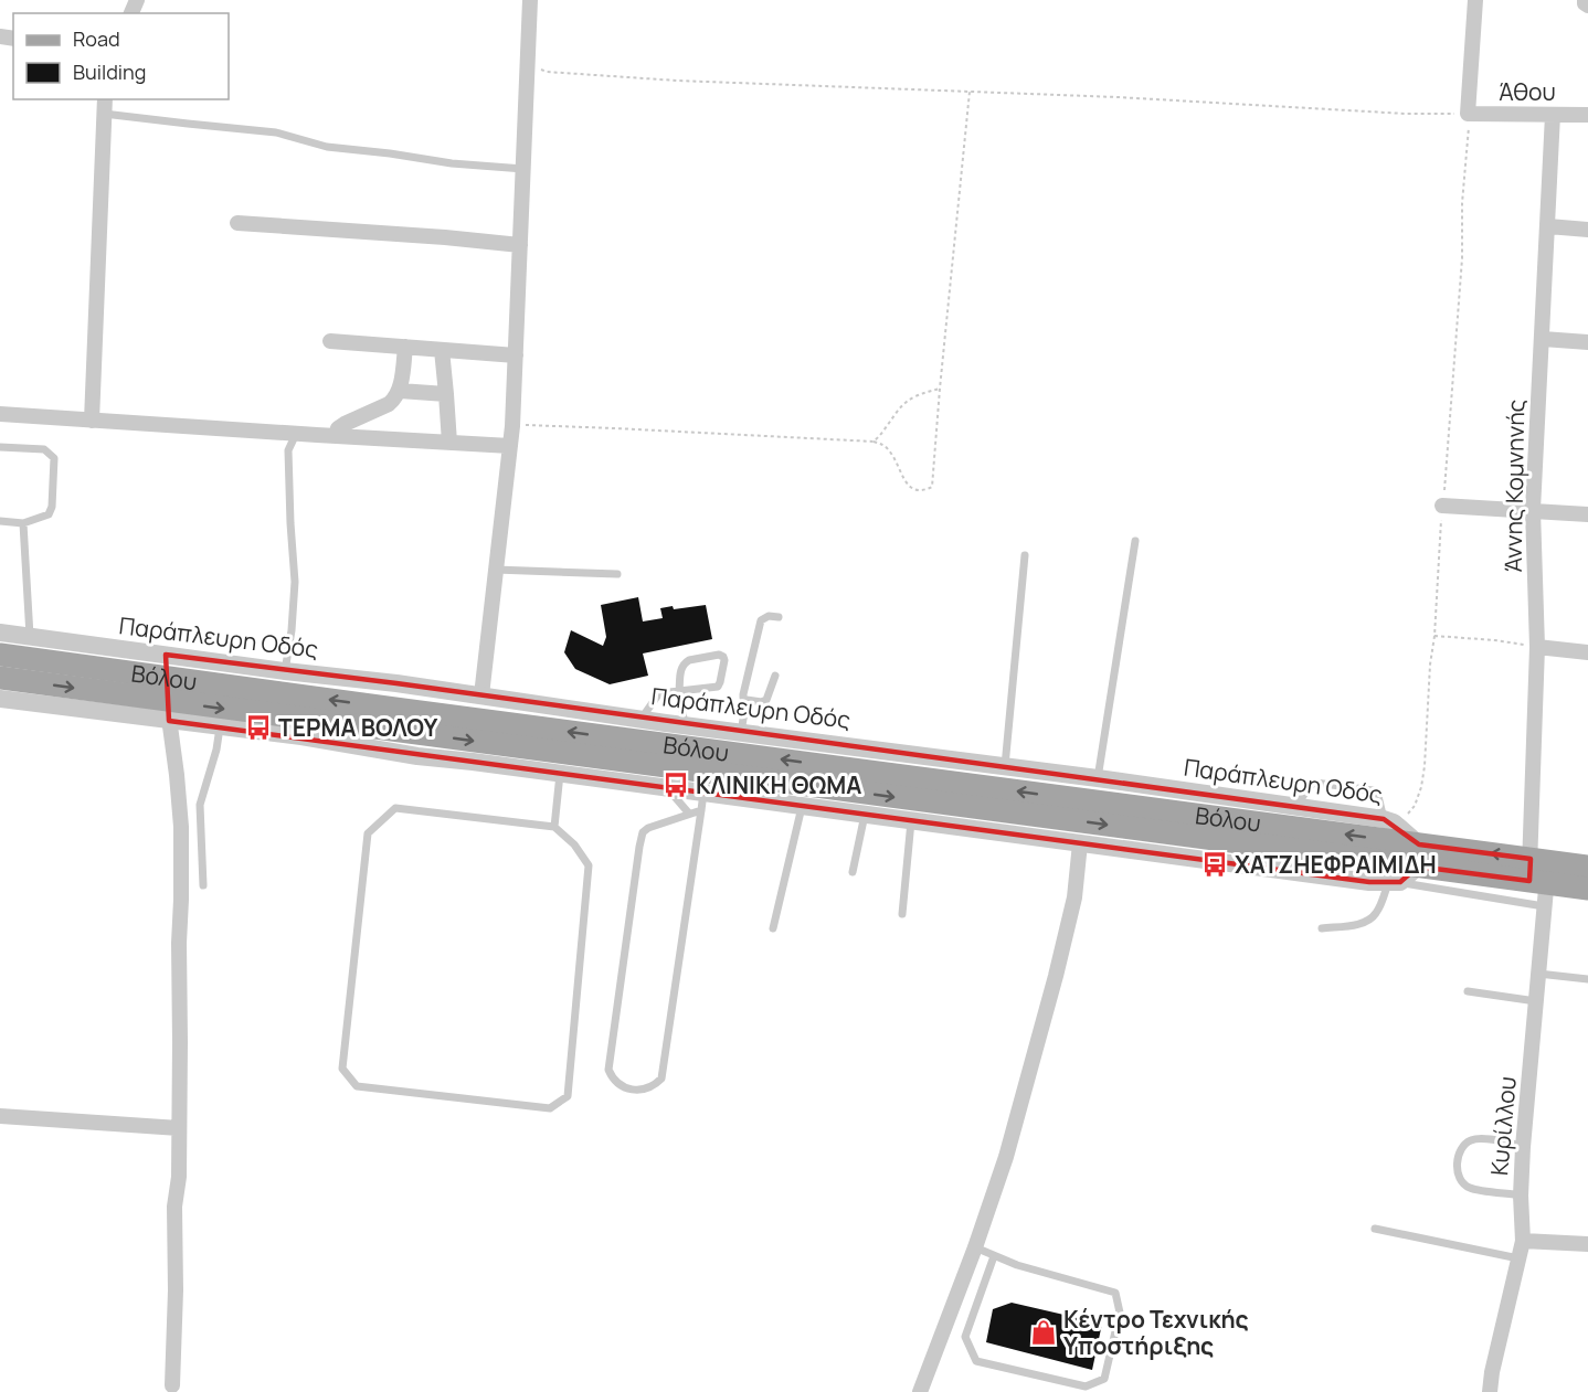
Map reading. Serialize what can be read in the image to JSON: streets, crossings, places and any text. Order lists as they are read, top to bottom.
{
  "streets": {
    "main road": ["Βόλου"],
    "street": [
      "Άθου",
      "Άννης Κομνηνής",
      "Παράπλευρη Οδός",
      "Κυρίλλου"
    ]
  },
  "crossings": [
    ["Άθου", "Άννης Κομνηνής"],
    ["Άννης Κομνηνής", "Βόλου"],
    ["Άννης Κομνηνής", "Κυρίλλου"],
    ["Παράπλευρη Οδός", "Βόλου"],
    ["Βόλου", "Κυρίλλου"]
  ],
  "places": {
    "bus stop": ["ΤΕΡΜΑ ΒΟΛΟΥ", "ΚΛΙΝΙΚΗ ΘΩΜΑ", "ΧΑΤΖΗΕΦΡΑΙΜΙΔΗ"],
    "shop": ["Κέντρο Τεχνικής Υποστήριξης"]
  },
  "legend": ["Road", "Building"]
}
